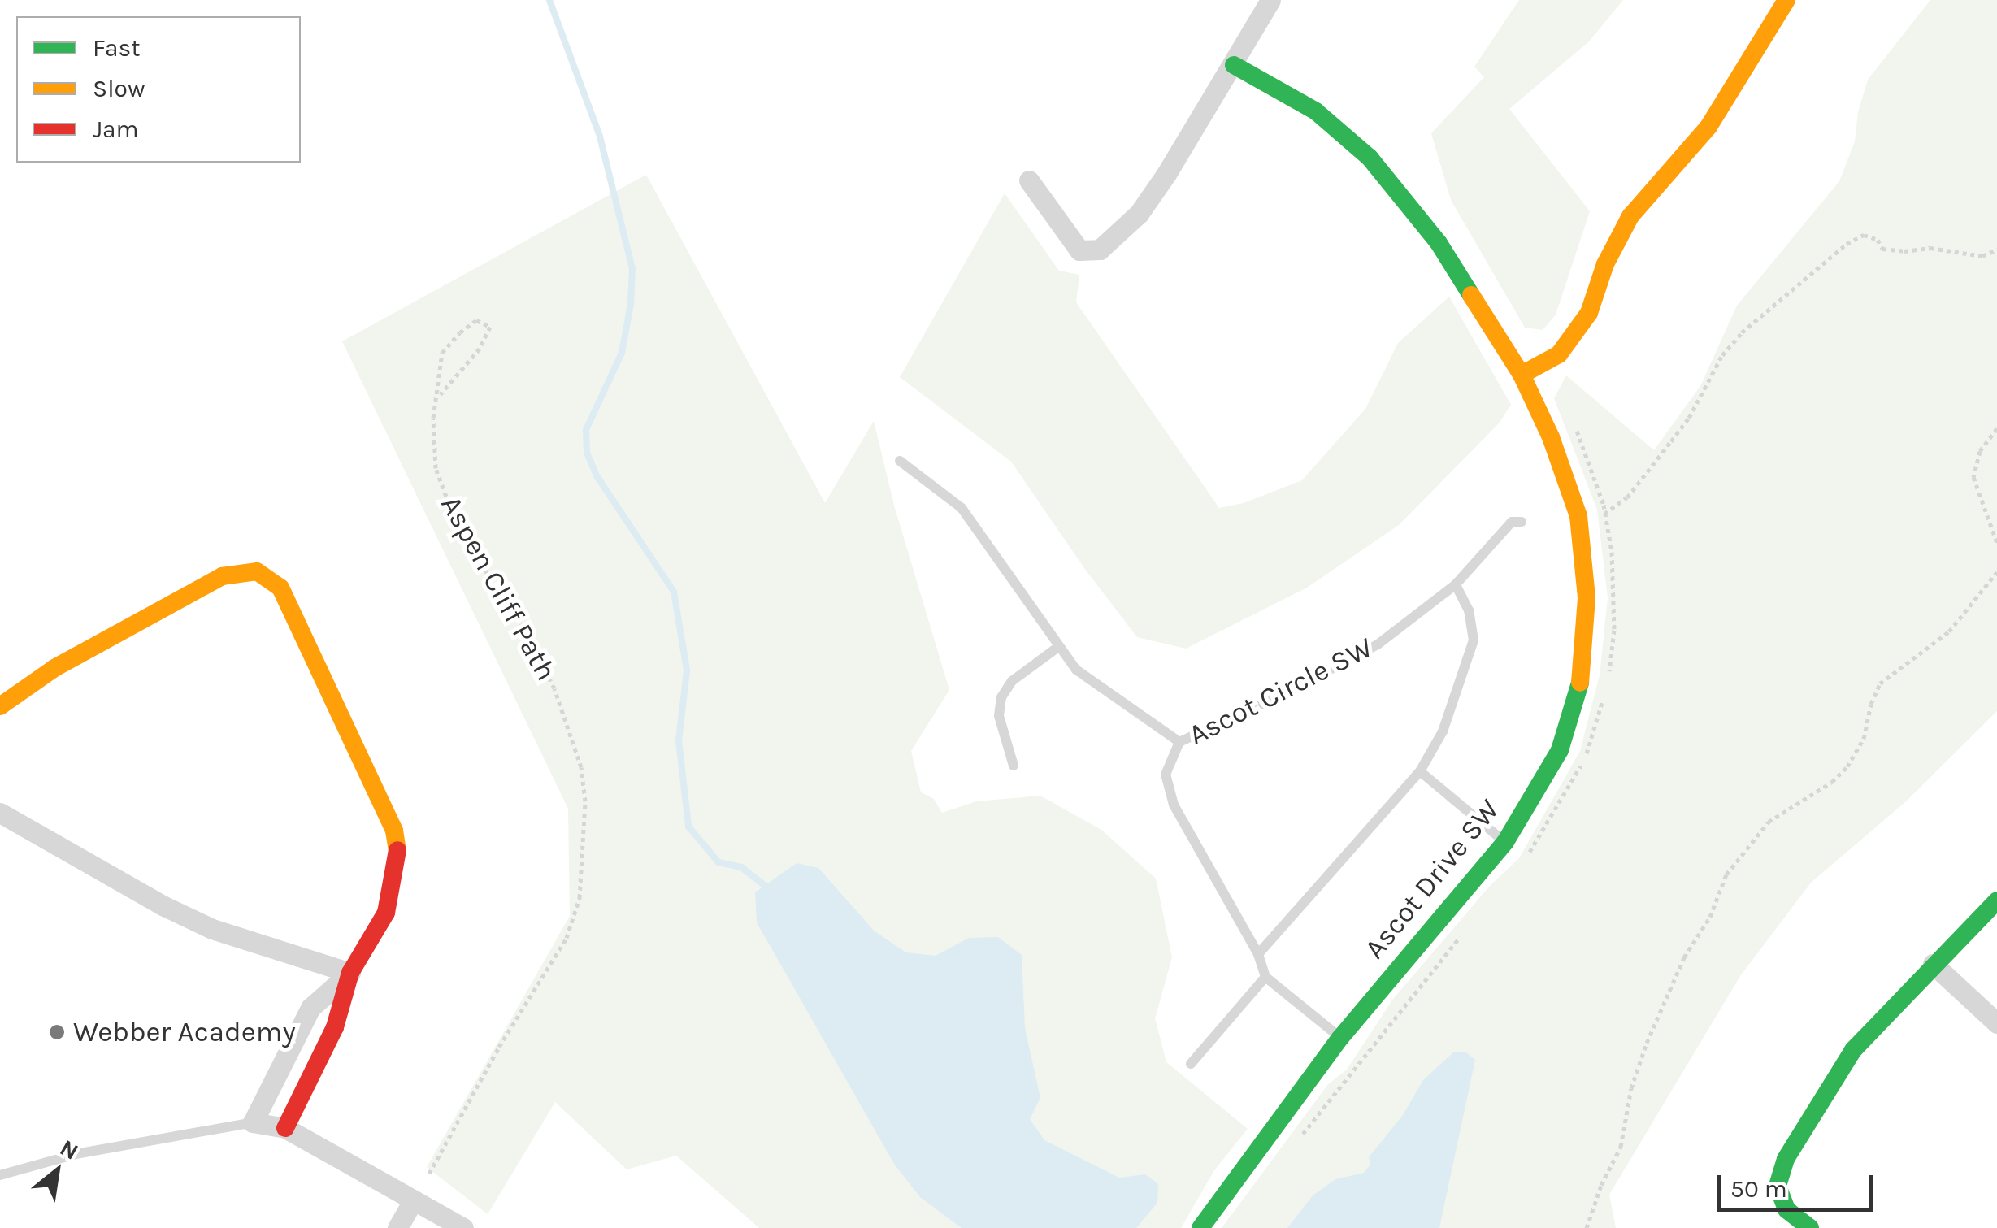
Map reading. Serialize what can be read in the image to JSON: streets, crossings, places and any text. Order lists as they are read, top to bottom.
{
  "streets": {
    "street": ["Ascot Drive SW"],
    "lane": ["Ascot Circle SW"],
    "path": ["Aspen Cliff Path"]
  },
  "places": ["Webber Academy"],
  "legend": ["Fast", "Slow", "Jam"],
  "scale_bar": "50 m",
  "north": "top right"
}
